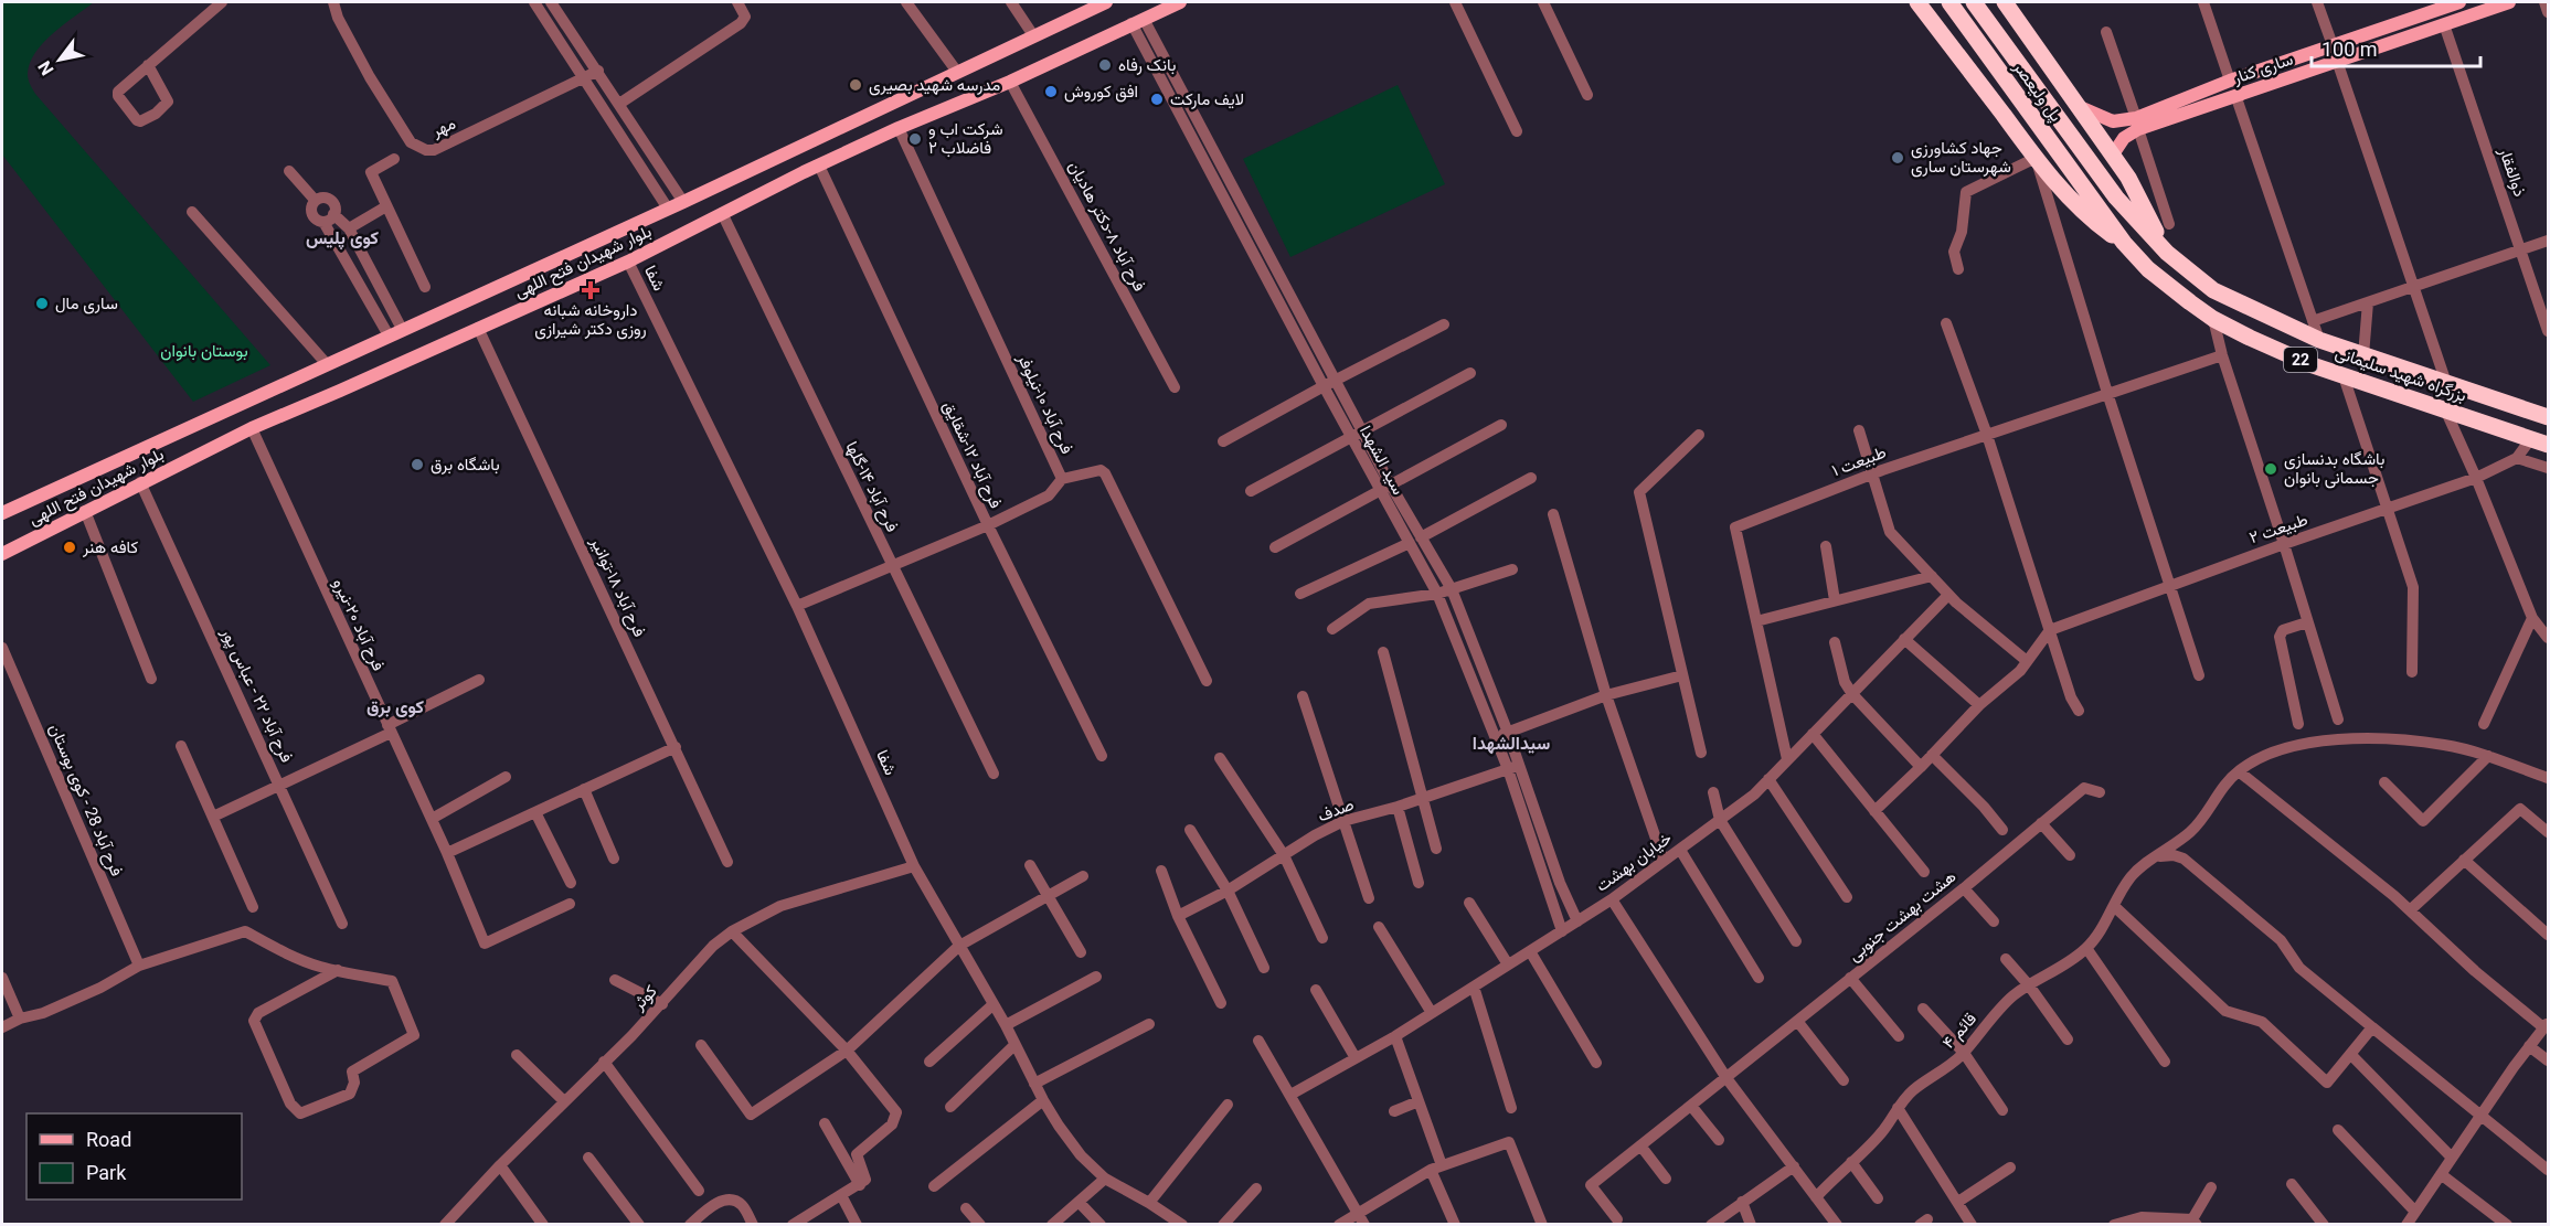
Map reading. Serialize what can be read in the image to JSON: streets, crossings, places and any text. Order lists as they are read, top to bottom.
{
  "streets": {
    "highway": ["پل ولیعصر", "22", "بزرگراه شهید سلیمانی"],
    "main road": ["ساری کنار", "بلوار شهیدان فتح اللهی"],
    "street": [
      "مهر",
      "ذوالفقار",
      "فرح آباد ۸-دکتر هادیان",
      "شفا",
      "فرح آباد ۱۰-نیلوفر",
      "فرح آباد ۱۲-شقایق",
      "سید الشهدا",
      "طبیعت ۱",
      "فرح آباد ۱۴-گلها",
      "طبیعت ۲",
      "فرح آباد ۱۸-توانیر",
      "فرح آباد ۲۰-نیرو",
      "فرح آباد ۲۲ - عباس پور",
      "فرح آباد 28 - کوی بوستان",
      "صدف",
      "خیابان بهشت",
      "هشت بهشت جنوبی",
      "کوثر",
      "قائم ۴"
    ]
  },
  "crossings": [
    ["ساری کنار", "ذوالفقار"],
    ["پل ولیعصر", "بزرگراه شهید سلیمانی"],
    ["فرح آباد ۸-دکتر هادیان", "بلوار شهیدان فتح اللهی"],
    ["بلوار شهیدان فتح اللهی", "شفا"],
    ["بلوار شهیدان فتح اللهی", "فرح آباد ۱۰-نیلوفر"],
    ["بلوار شهیدان فتح اللهی", "فرح آباد ۱۲-شقایق"],
    ["بلوار شهیدان فتح اللهی", "سید الشهدا"],
    ["بلوار شهیدان فتح اللهی", "فرح آباد ۱۴-گلها"],
    ["بلوار شهیدان فتح اللهی", "فرح آباد ۱۸-توانیر"],
    ["بلوار شهیدان فتح اللهی", "فرح آباد ۲۰-نیرو"],
    ["بلوار شهیدان فتح اللهی", "فرح آباد ۲۲ - عباس پور"],
    ["شفا", "کوثر"],
    ["سید الشهدا", "صدف"],
    ["سید الشهدا", "خیابان بهشت"],
    ["طبیعت ۱", "خیابان بهشت"]
  ],
  "districts": ["کوی پلیس", "کوی برق", "سیدالشهدا"],
  "parks": ["بوستان بانوان"],
  "places": {
    "other": [
      "بانک رفاه",
      "مدرسه شهید بصیری",
      "افق کوروش",
      "لایف مارکت",
      "شرکت اب و فاضلاب ۲",
      "جهاد کشاورزی شهرستان ساری",
      "ساری مال",
      "باشگاه برق",
      "باشگاه بدنسازی جسمانی بانوان",
      "کافه هنر"
    ],
    "health": ["داروخانه شبانه روزی دکتر شیرازی"]
  },
  "legend": ["Road", "Park"],
  "scale_bar": "100 m",
  "north": "bottom left"
}
